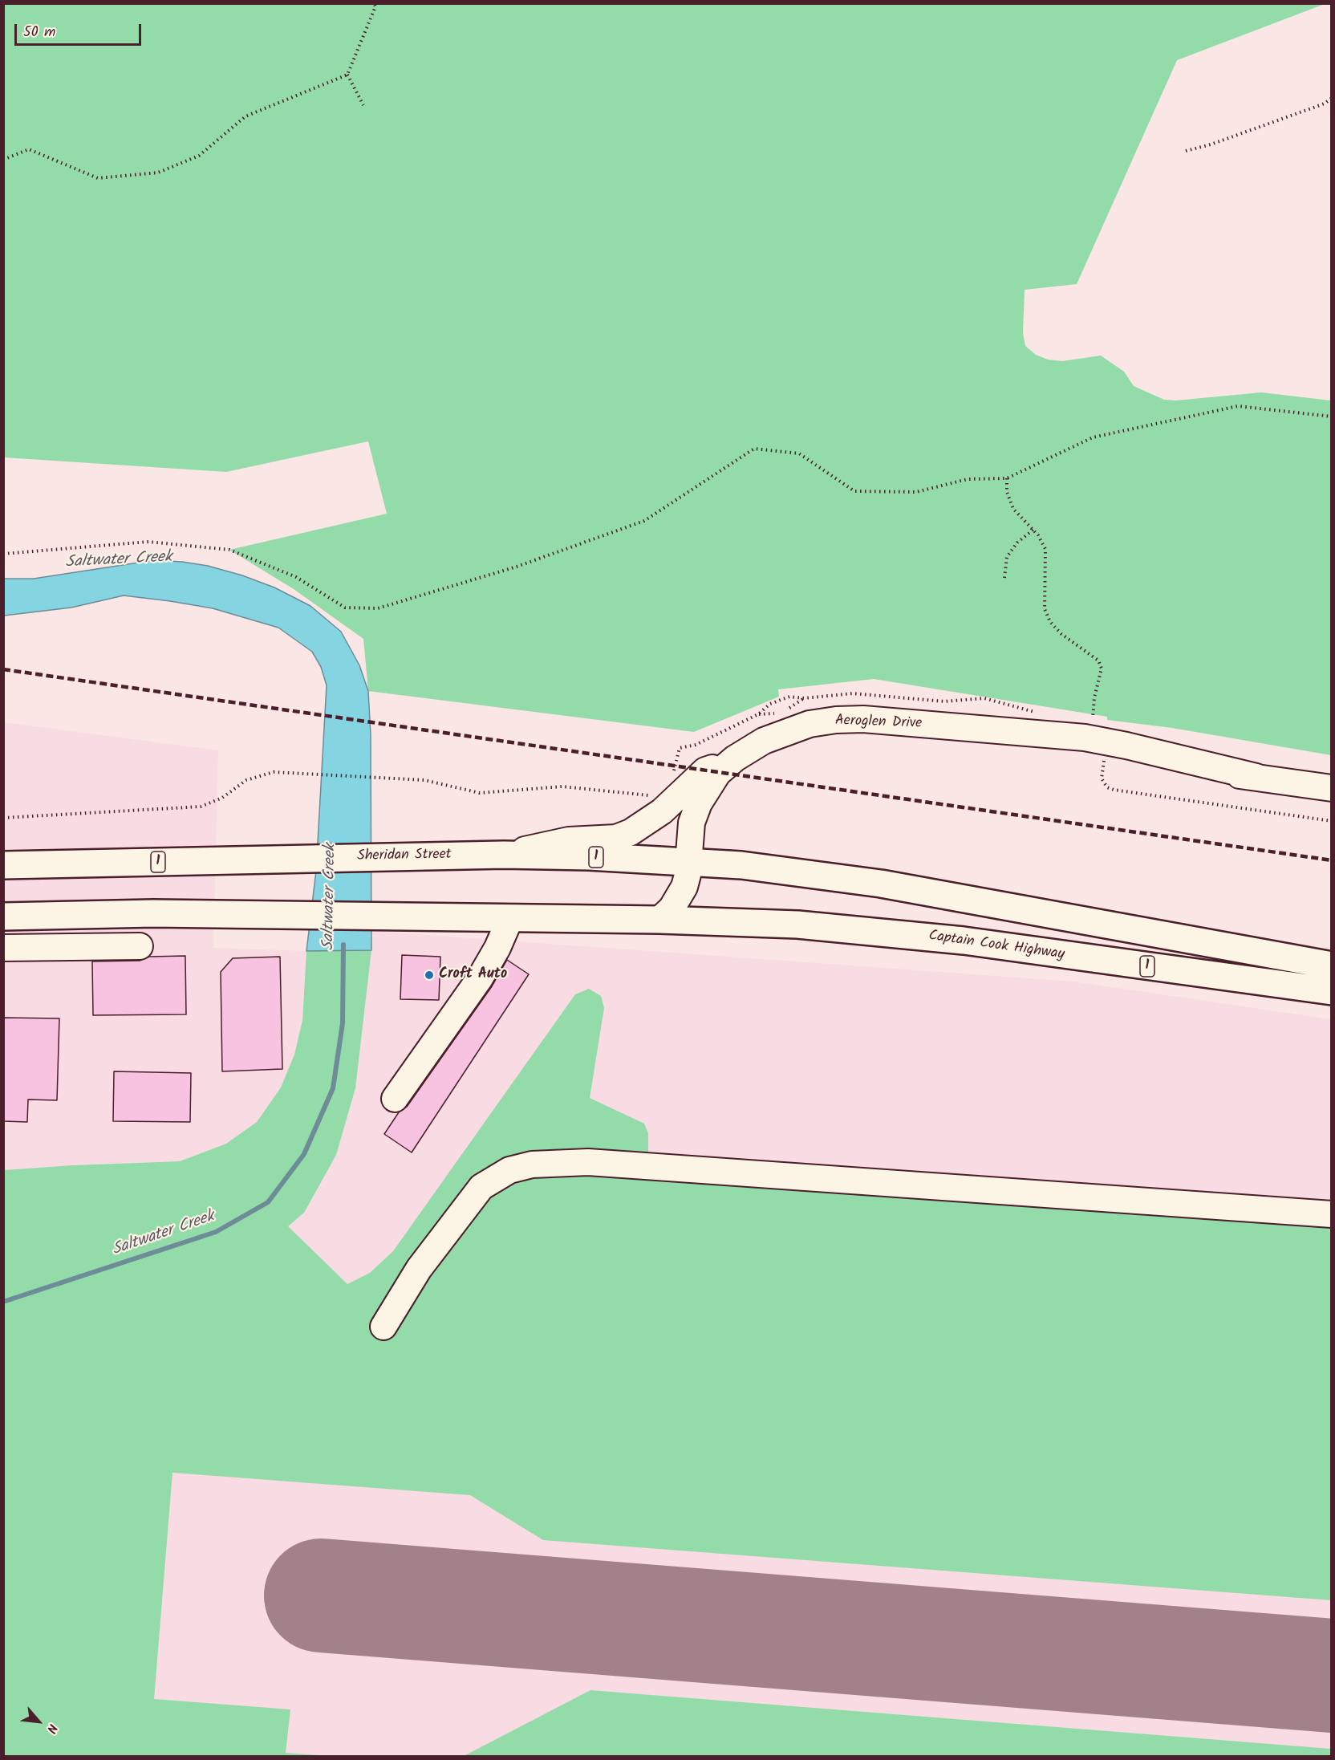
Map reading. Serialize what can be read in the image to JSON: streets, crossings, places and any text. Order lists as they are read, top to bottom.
{
  "streets": {
    "highway": ["Sheridan Street", "1", "Captain Cook Highway"],
    "street": ["Aeroglen Drive"]
  },
  "crossings": [
    ["Aeroglen Drive", "Sheridan Street"],
    ["Aeroglen Drive", "1"],
    ["Aeroglen Drive", "Captain Cook Highway"],
    ["Sheridan Street", "1"],
    ["1", "Captain Cook Highway"]
  ],
  "water": ["Saltwater Creek"],
  "places": ["Croft Auto"],
  "scale_bar": "50 m",
  "north": "bottom right"
}
